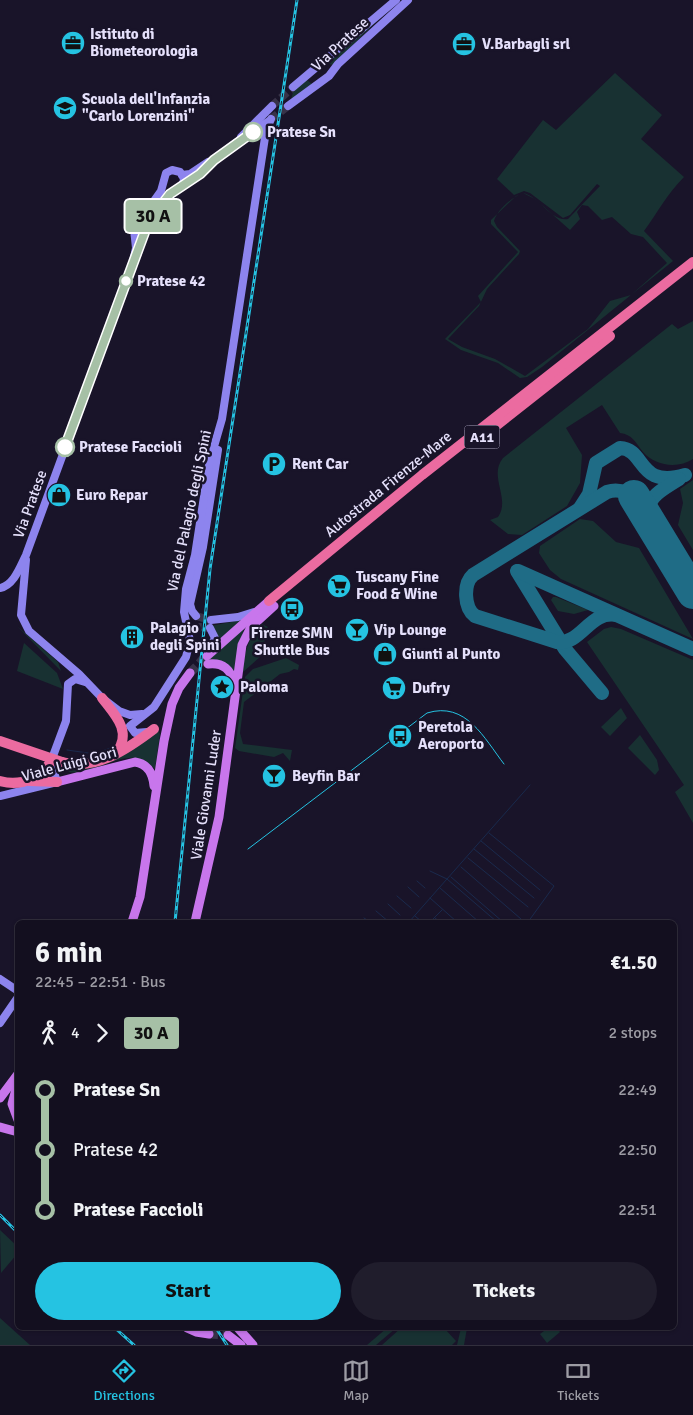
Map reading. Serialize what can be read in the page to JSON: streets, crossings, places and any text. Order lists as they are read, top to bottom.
{
  "streets": {
    "highway": ["A11", "Autostrada Firenze-Mare"],
    "main road": [
      "Via Pratese",
      "Via del Palagio degli Spini",
      "Viale Luigi Gori",
      "Viale Giovanni Luder"
    ]
  },
  "crossings": [
    ["Autostrada Firenze-Mare", "Viale Giovanni Luder"]
  ],
  "places": {
    "office": ["Istituto di Biometeorologia", "V.Barbagli srl"],
    "school or university": ["Scuola dell'Infanzia \"Carlo Lorenzini\""],
    "other": ["Pratese Sn", "Pratese 42", "Pratese Faccioli"],
    "parking": ["Rent Car"],
    "shop": ["Euro Repar", "Giunti al Punto"],
    "supermarket": ["Tuscany Fine Food & Wine", "Dufry"],
    "bus stop": ["Firenze SMN Shuttle Bus", "Peretola Aeroporto"],
    "bar": ["Vip Lounge", "Beyfin Bar"],
    "building": ["Palagio degli Spini"],
    "place": ["Paloma"]
  },
  "page": {
    "on_map": "30 A",
    "heading": ["6 min", "22:45 – 22:51 · Bus", "€1.50"],
    "legs": ["4", "30 A", "2 stops"],
    "list": [
      {
        "name": "Pratese Sn",
        "value": "22:49"
      },
      {
        "name": "Pratese 42",
        "value": "22:50"
      },
      {
        "name": "Pratese Faccioli",
        "value": "22:51"
      }
    ],
    "buttons": ["Start", "Tickets"],
    "tabs": ["Directions", "Map", "Tickets"]
  }
}
